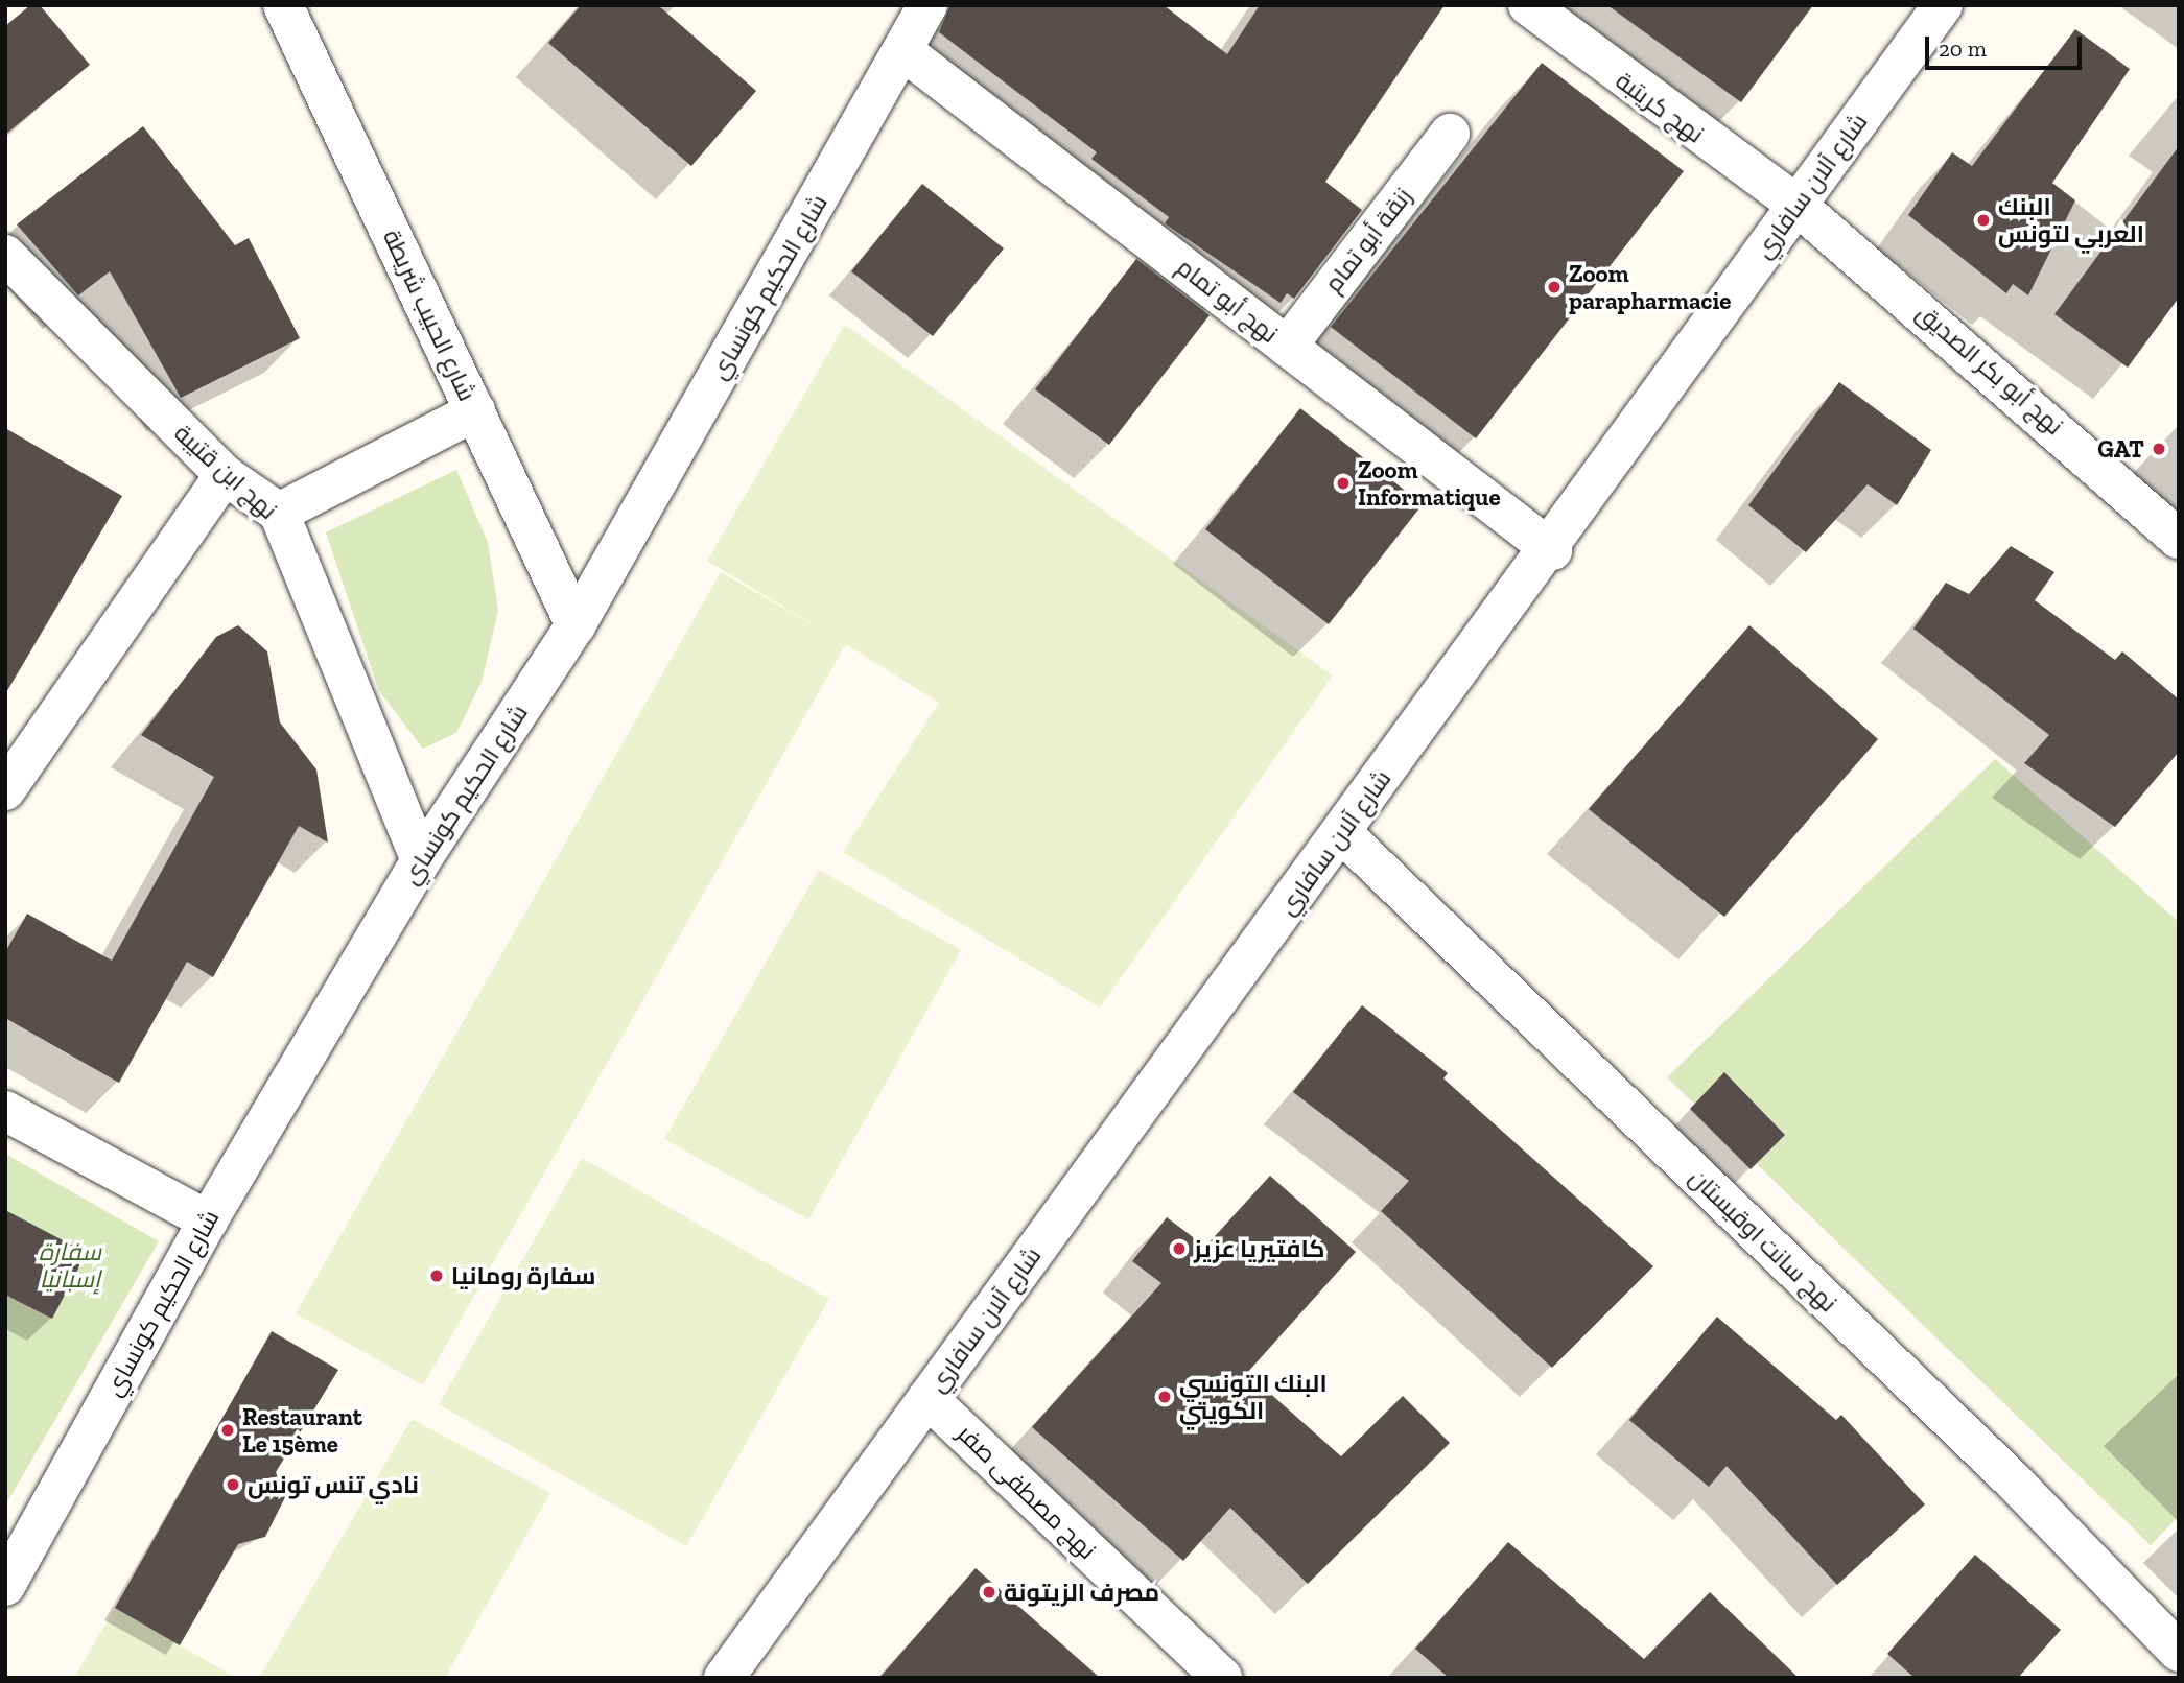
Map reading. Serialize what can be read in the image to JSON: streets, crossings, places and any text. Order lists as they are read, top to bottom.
{
  "streets": {
    "street": [
      "نهج كريتبة",
      "شارع آلان سافاري",
      "زنقة أبو تمام",
      "شارع الحكيم كونساي",
      "نهج أبو تمام",
      "شارع الحبيب شريطة",
      "نهج أبو بكر الصديق",
      "نهج ابن قتيبة",
      "نهج سانت اوقيستان",
      "نهج مصطفى صفر"
    ]
  },
  "crossings": [
    ["نهج كريتبة", "شارع آلان سافاري"],
    ["نهج كريتبة", "نهج أبو بكر الصديق"],
    ["شارع آلان سافاري", "نهج أبو تمام"],
    ["شارع آلان سافاري", "نهج أبو بكر الصديق"],
    ["شارع آلان سافاري", "نهج سانت اوقيستان"],
    ["شارع آلان سافاري", "نهج مصطفى صفر"],
    ["زنقة أبو تمام", "نهج أبو تمام"],
    ["شارع الحكيم كونساي", "نهج أبو تمام"],
    ["شارع الحكيم كونساي", "شارع الحبيب شريطة"],
    ["شارع الحكيم كونساي", "نهج ابن قتيبة"]
  ],
  "parks": ["سفارة إسبانيا"],
  "places": [
    "البنك العربي لتونس",
    "Zoom parapharmacie",
    "GAT",
    "Zoom Informatique",
    "كافتيريا عزيز",
    "سفارة رومانيا",
    "البنك التونسي الكويتي",
    "Restaurant Le 15ème",
    "نادي تنس تونس",
    "مصرف الزيتونة"
  ],
  "scale_bar": "20 m"
}
